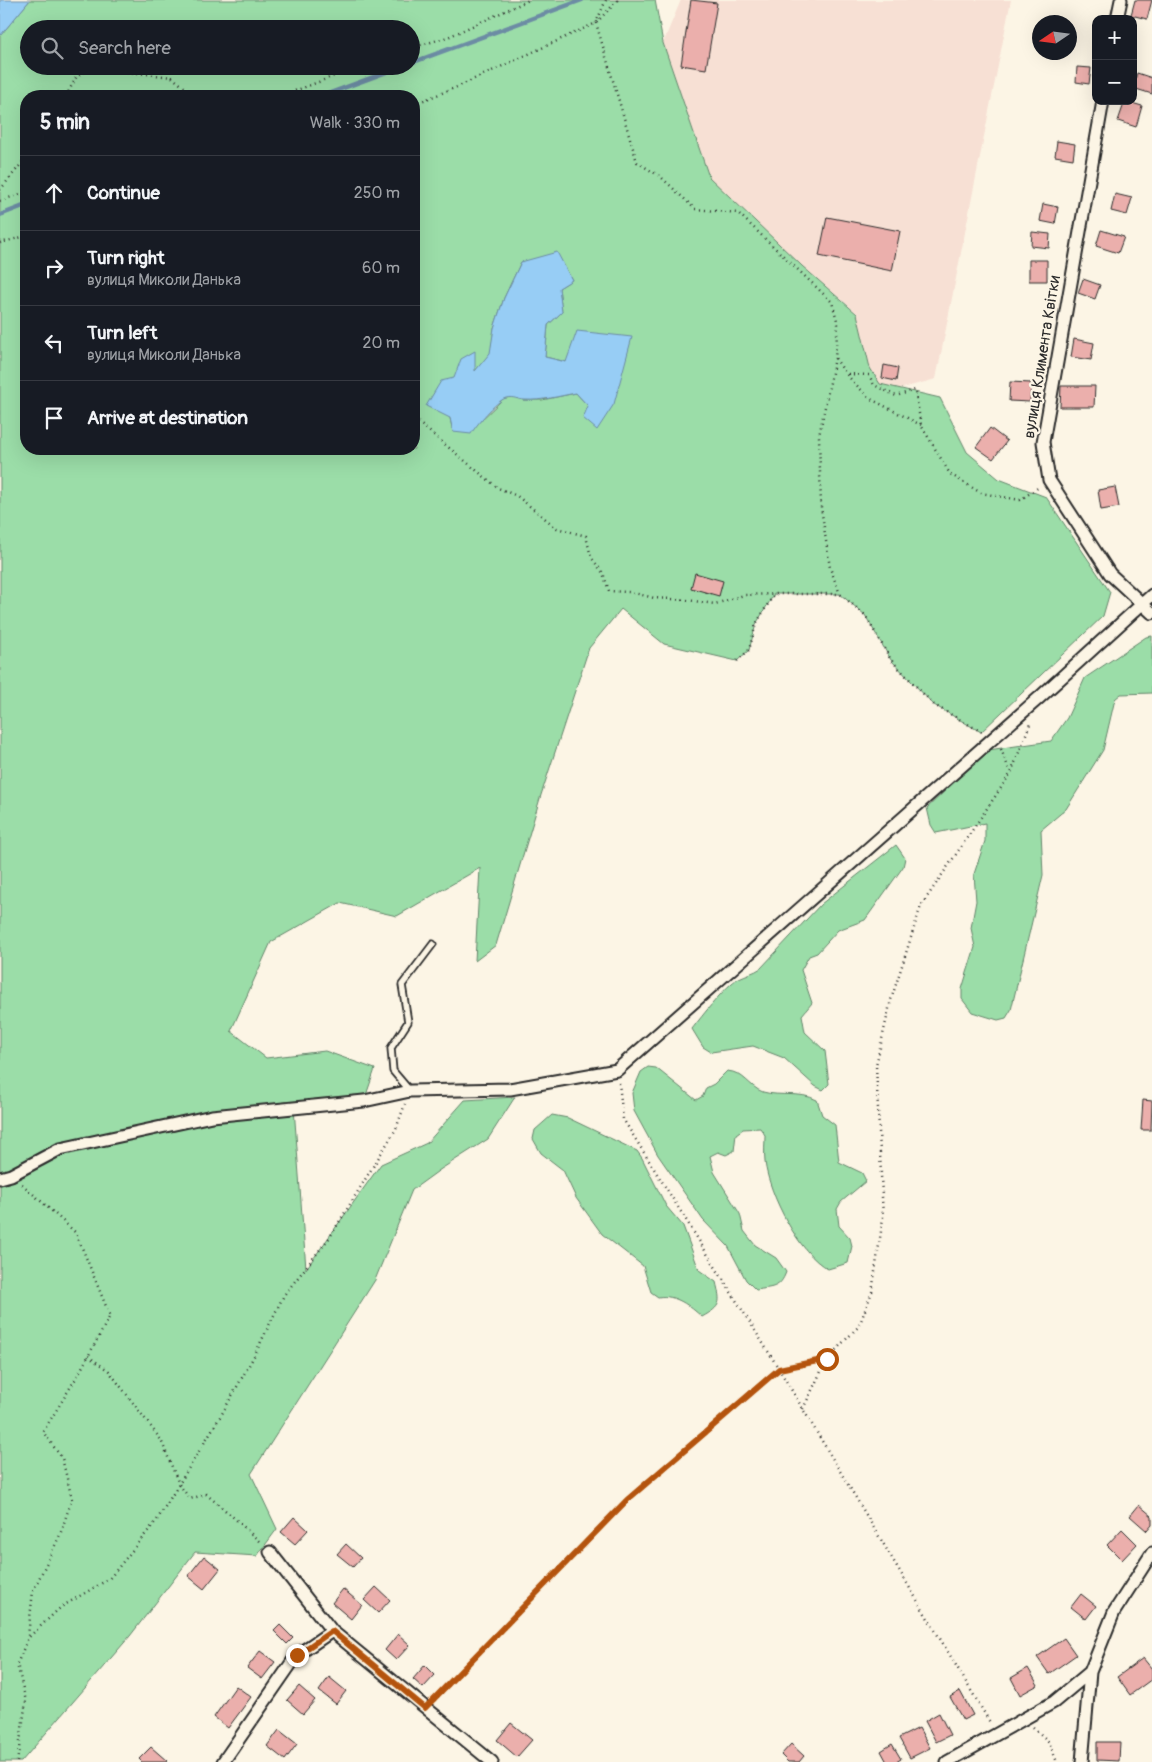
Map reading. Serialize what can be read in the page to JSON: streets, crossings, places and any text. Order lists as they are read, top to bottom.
{
  "streets": {
    "street": ["вулиця Климента Квітки"]
  },
  "north": "left",
  "page": {
    "map_buttons": ["+", "−"],
    "search": "Search here",
    "heading": ["5 min", "Walk · 330 m"],
    "list": [
      ["Continue", "250 m"],
      ["Turn right", "вулиця Миколи Данька", "60 m"],
      ["Turn left", "вулиця Миколи Данька", "20 m"],
      "Arrive at destination"
    ]
  }
}
